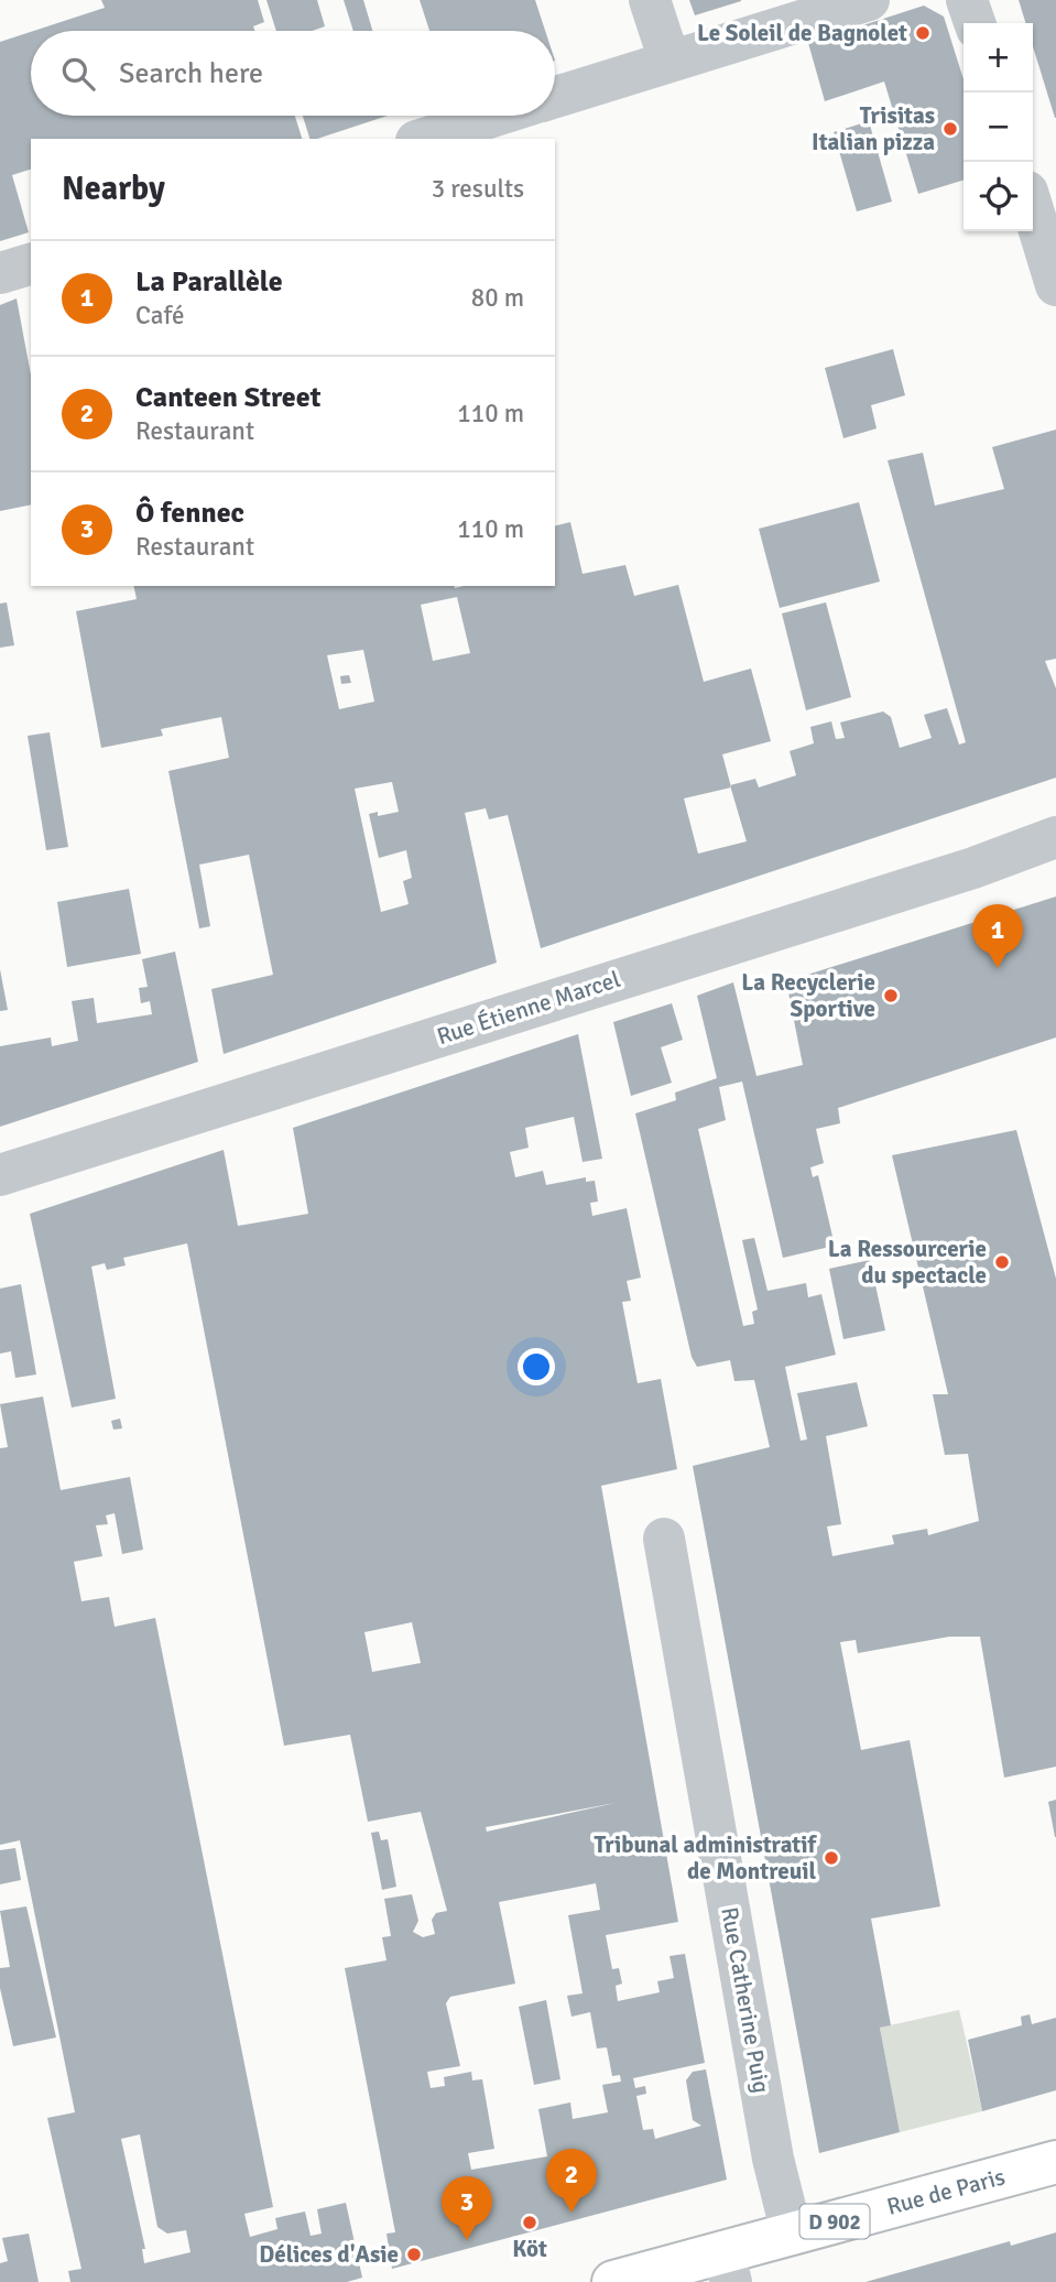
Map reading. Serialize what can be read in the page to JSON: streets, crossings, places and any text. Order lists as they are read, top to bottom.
{
  "streets": {
    "main road": ["Rue de Paris", "D 902"],
    "street": ["Rue Étienne Marcel", "Rue Catherine Puig"]
  },
  "crossings": [
    ["Rue Catherine Puig", "Rue de Paris"]
  ],
  "places": [
    "Le Soleil de Bagnolet",
    "Trisitas Italian pizza",
    "La Recyclerie Sportive",
    "La Ressourcerie du spectacle",
    "Tribunal administratif de Montreuil",
    "Köt",
    "Délices d'Asie"
  ],
  "page": {
    "map_buttons": ["+", "−"],
    "search": "Search here",
    "heading": ["Nearby", "3 results"],
    "list": [
      {
        "mark": "1",
        "name": "La Parallèle",
        "note": "Café",
        "value": "80 m"
      },
      {
        "mark": "2",
        "name": "Canteen Street",
        "note": "Restaurant",
        "value": "110 m"
      },
      {
        "mark": "3",
        "name": "Ô fennec",
        "note": "Restaurant",
        "value": "110 m"
      }
    ],
    "pins": ["1", "2", "3"]
  }
}
